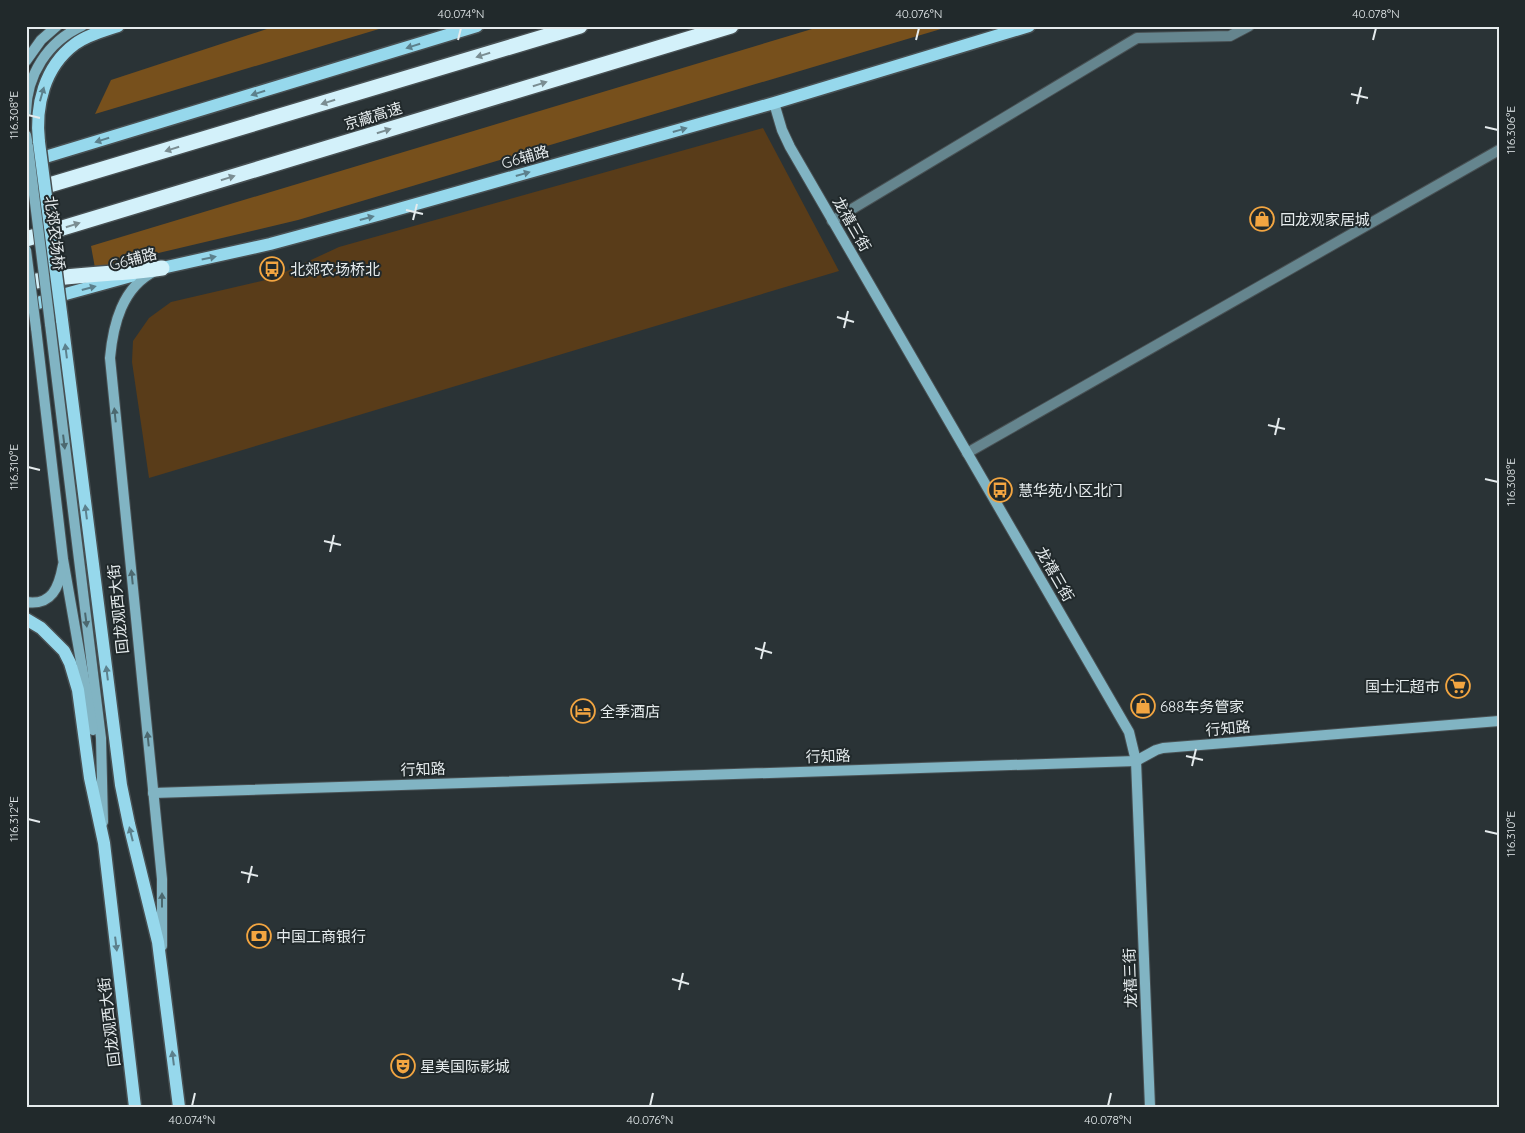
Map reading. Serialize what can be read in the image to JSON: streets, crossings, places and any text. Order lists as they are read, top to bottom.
{
  "streets": {
    "highway": ["京藏高速"],
    "main road": ["G6辅路", "北郊农场桥", "回龙观西大街"],
    "street": ["龙禧三街", "行知路"]
  },
  "crossings": [
    ["G6辅路", "龙禧三街"],
    ["G6辅路", "回龙观西大街"],
    ["龙禧三街", "行知路"],
    ["北郊农场桥", "回龙观西大街"],
    ["回龙观西大街", "行知路"]
  ],
  "one_way": ["G6辅路"],
  "places": {
    "shop": ["回龙观家居城", "688车务管家"],
    "bus stop": ["北郊农场桥北", "慧华苑小区北门"],
    "supermarket": ["国士汇超市"],
    "hotel": ["全季酒店"],
    "bank": ["中国工商银行"],
    "theatre": ["星美国际影城"]
  },
  "coordinates": [
    "40.074°N",
    "40.076°N",
    "40.078°N",
    "116.308°E",
    "116.306°E",
    "116.310°E",
    "116.312°E"
  ]
}
